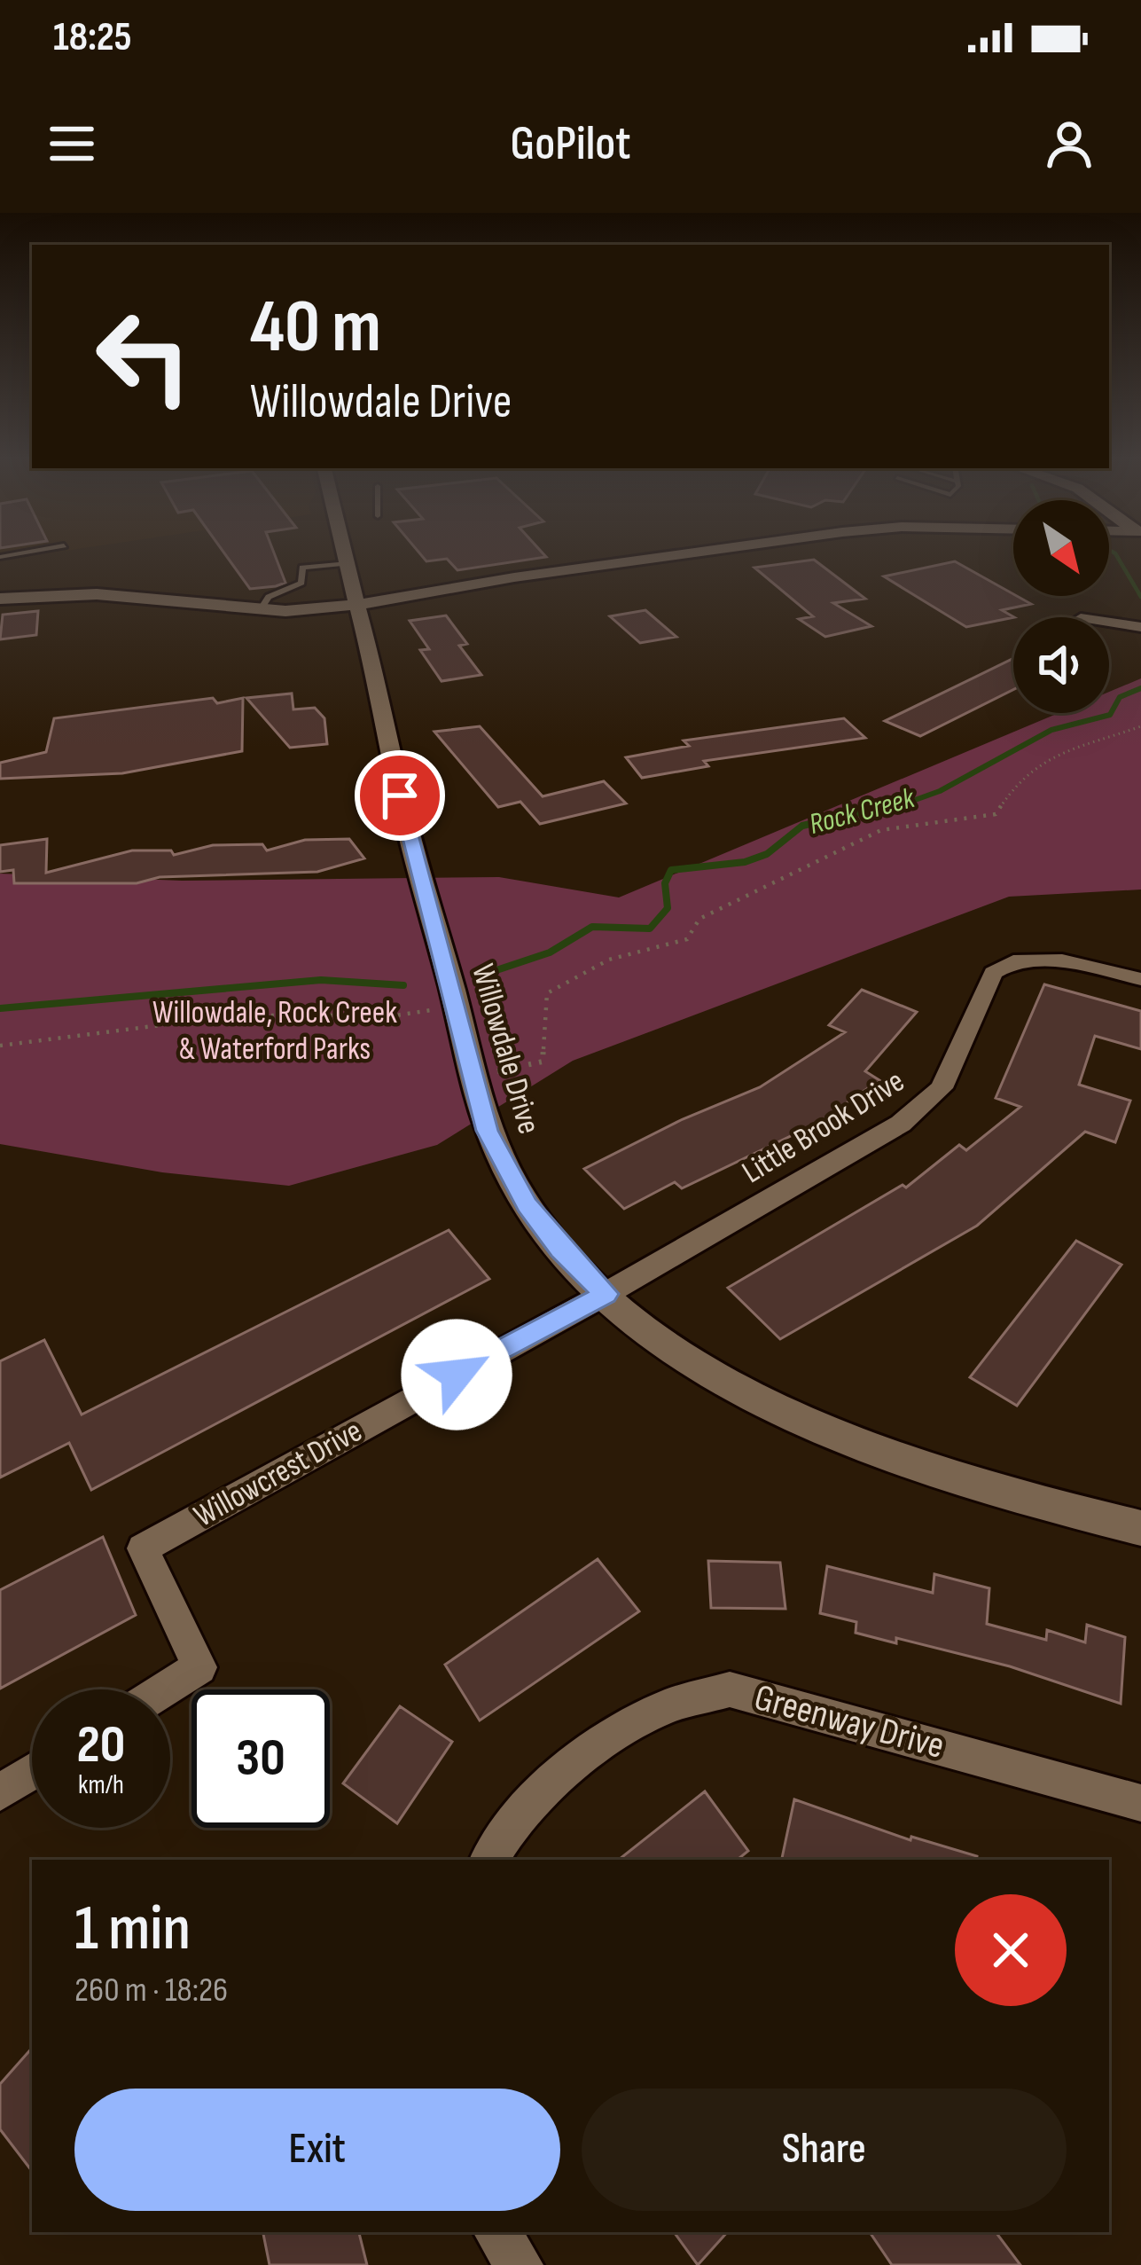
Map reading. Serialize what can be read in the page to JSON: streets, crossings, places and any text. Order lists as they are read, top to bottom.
{
  "streets": {
    "street": [
      "Willowdale Drive",
      "Little Brook Drive",
      "Willowcrest Drive",
      "Greenway Drive"
    ]
  },
  "crossings": [
    ["Willowdale Drive", "Little Brook Drive"],
    ["Willowdale Drive", "Willowcrest Drive"],
    ["Little Brook Drive", "Willowcrest Drive"]
  ],
  "water": ["Rock Creek"],
  "parks": ["Willowdale, Rock Creek & Waterford Parks"],
  "north": "bottom right",
  "page": {
    "status": "18:25",
    "header": "GoPilot",
    "turn": ["40 m", "Willowdale Drive"],
    "speed": "20 km/h",
    "limit": "30",
    "heading": ["1 min", "260 m · 18:26"],
    "buttons": ["Exit", "Share"]
  }
}
